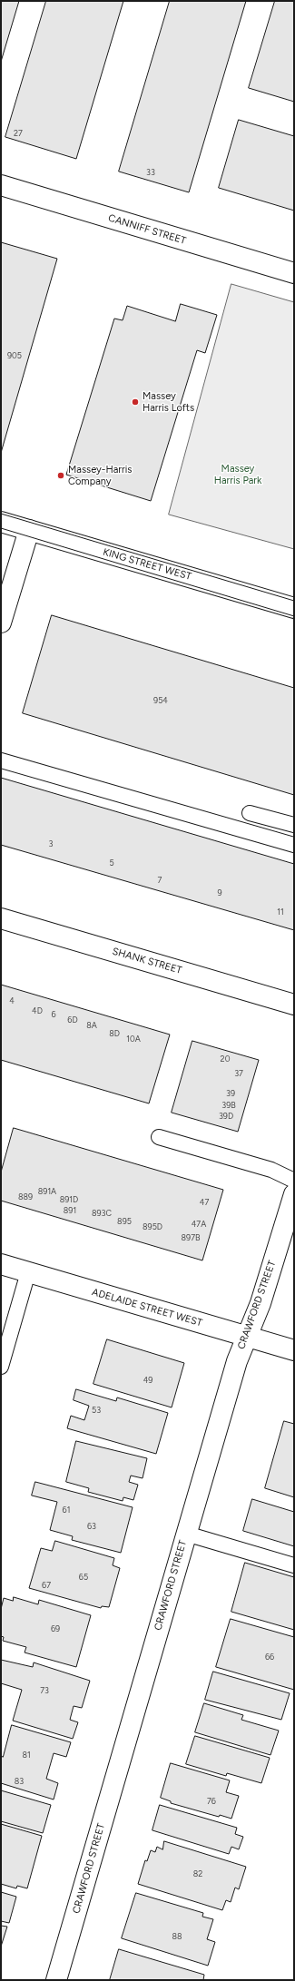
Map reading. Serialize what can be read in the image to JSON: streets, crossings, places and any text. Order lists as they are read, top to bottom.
{
  "streets": {
    "street": [
      "CANNIFF STREET",
      "KING STREET WEST",
      "SHANK STREET",
      "CRAWFORD STREET",
      "ADELAIDE STREET WEST"
    ]
  },
  "crossings": [
    ["CRAWFORD STREET", "ADELAIDE STREET WEST"]
  ],
  "parks": ["Massey Harris Park"],
  "places": ["Massey Harris Lofts", "Massey-Harris Company"],
  "house_numbers": [
    "27",
    "33",
    "905",
    "954",
    "3",
    "5",
    "7",
    "9",
    "11",
    "4",
    "4D",
    "6",
    "6D",
    "8A",
    "8D",
    "10A",
    "20",
    "37",
    "39",
    "39B",
    "39D",
    "891A",
    "889",
    "891D",
    "47",
    "891",
    "893C",
    "895",
    "47A",
    "895D",
    "897B",
    "49",
    "53",
    "61",
    "63",
    "65",
    "67",
    "69",
    "66",
    "73",
    "81",
    "83",
    "76",
    "82",
    "88"
  ]
}
